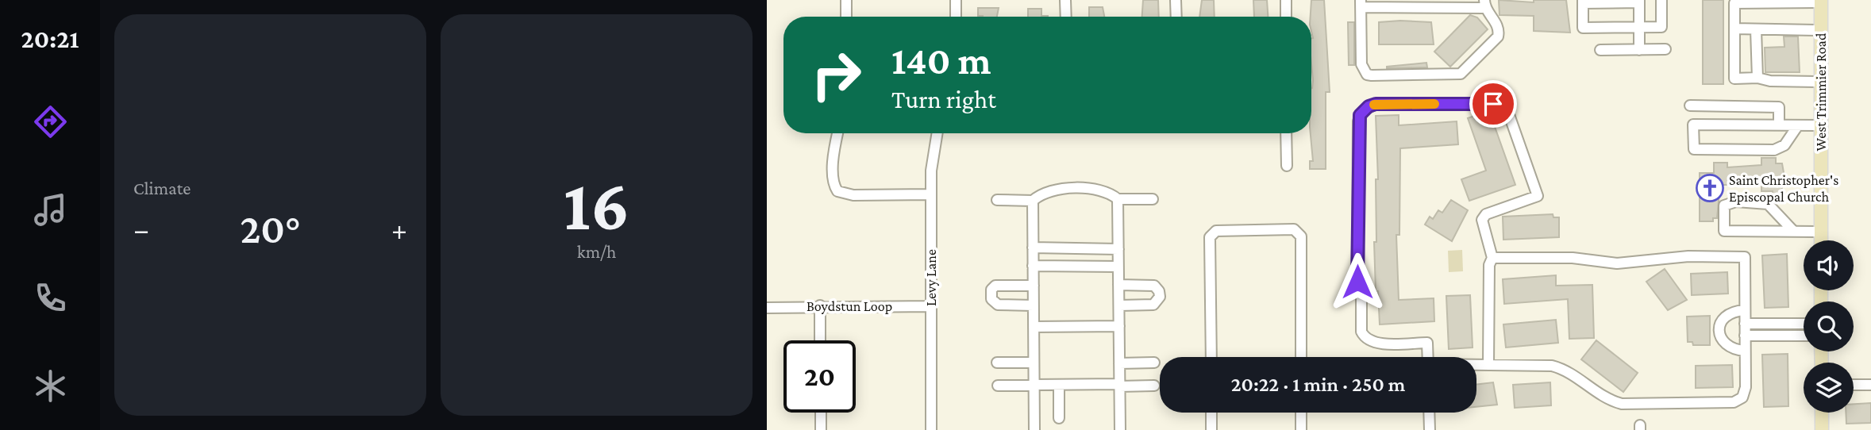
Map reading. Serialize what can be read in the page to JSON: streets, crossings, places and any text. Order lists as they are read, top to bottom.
{
  "streets": {
    "main road": ["West Trimmier Road"],
    "street": ["Levy Lane", "Boydstun Loop"]
  },
  "crossings": [
    ["Levy Lane", "Boydstun Loop"]
  ],
  "places": {
    "church": ["Saint Christopher's Episcopal Church"]
  },
  "page": {
    "tabs": "20:21",
    "tile": [
      "Climate",
      ["16", "km/h"]
    ],
    "turn": ["140 m", "Turn right"],
    "heat": ["−", "20°", "+"],
    "limit": "20",
    "trip": "20:22 · 1 min · 250 m"
  }
}
